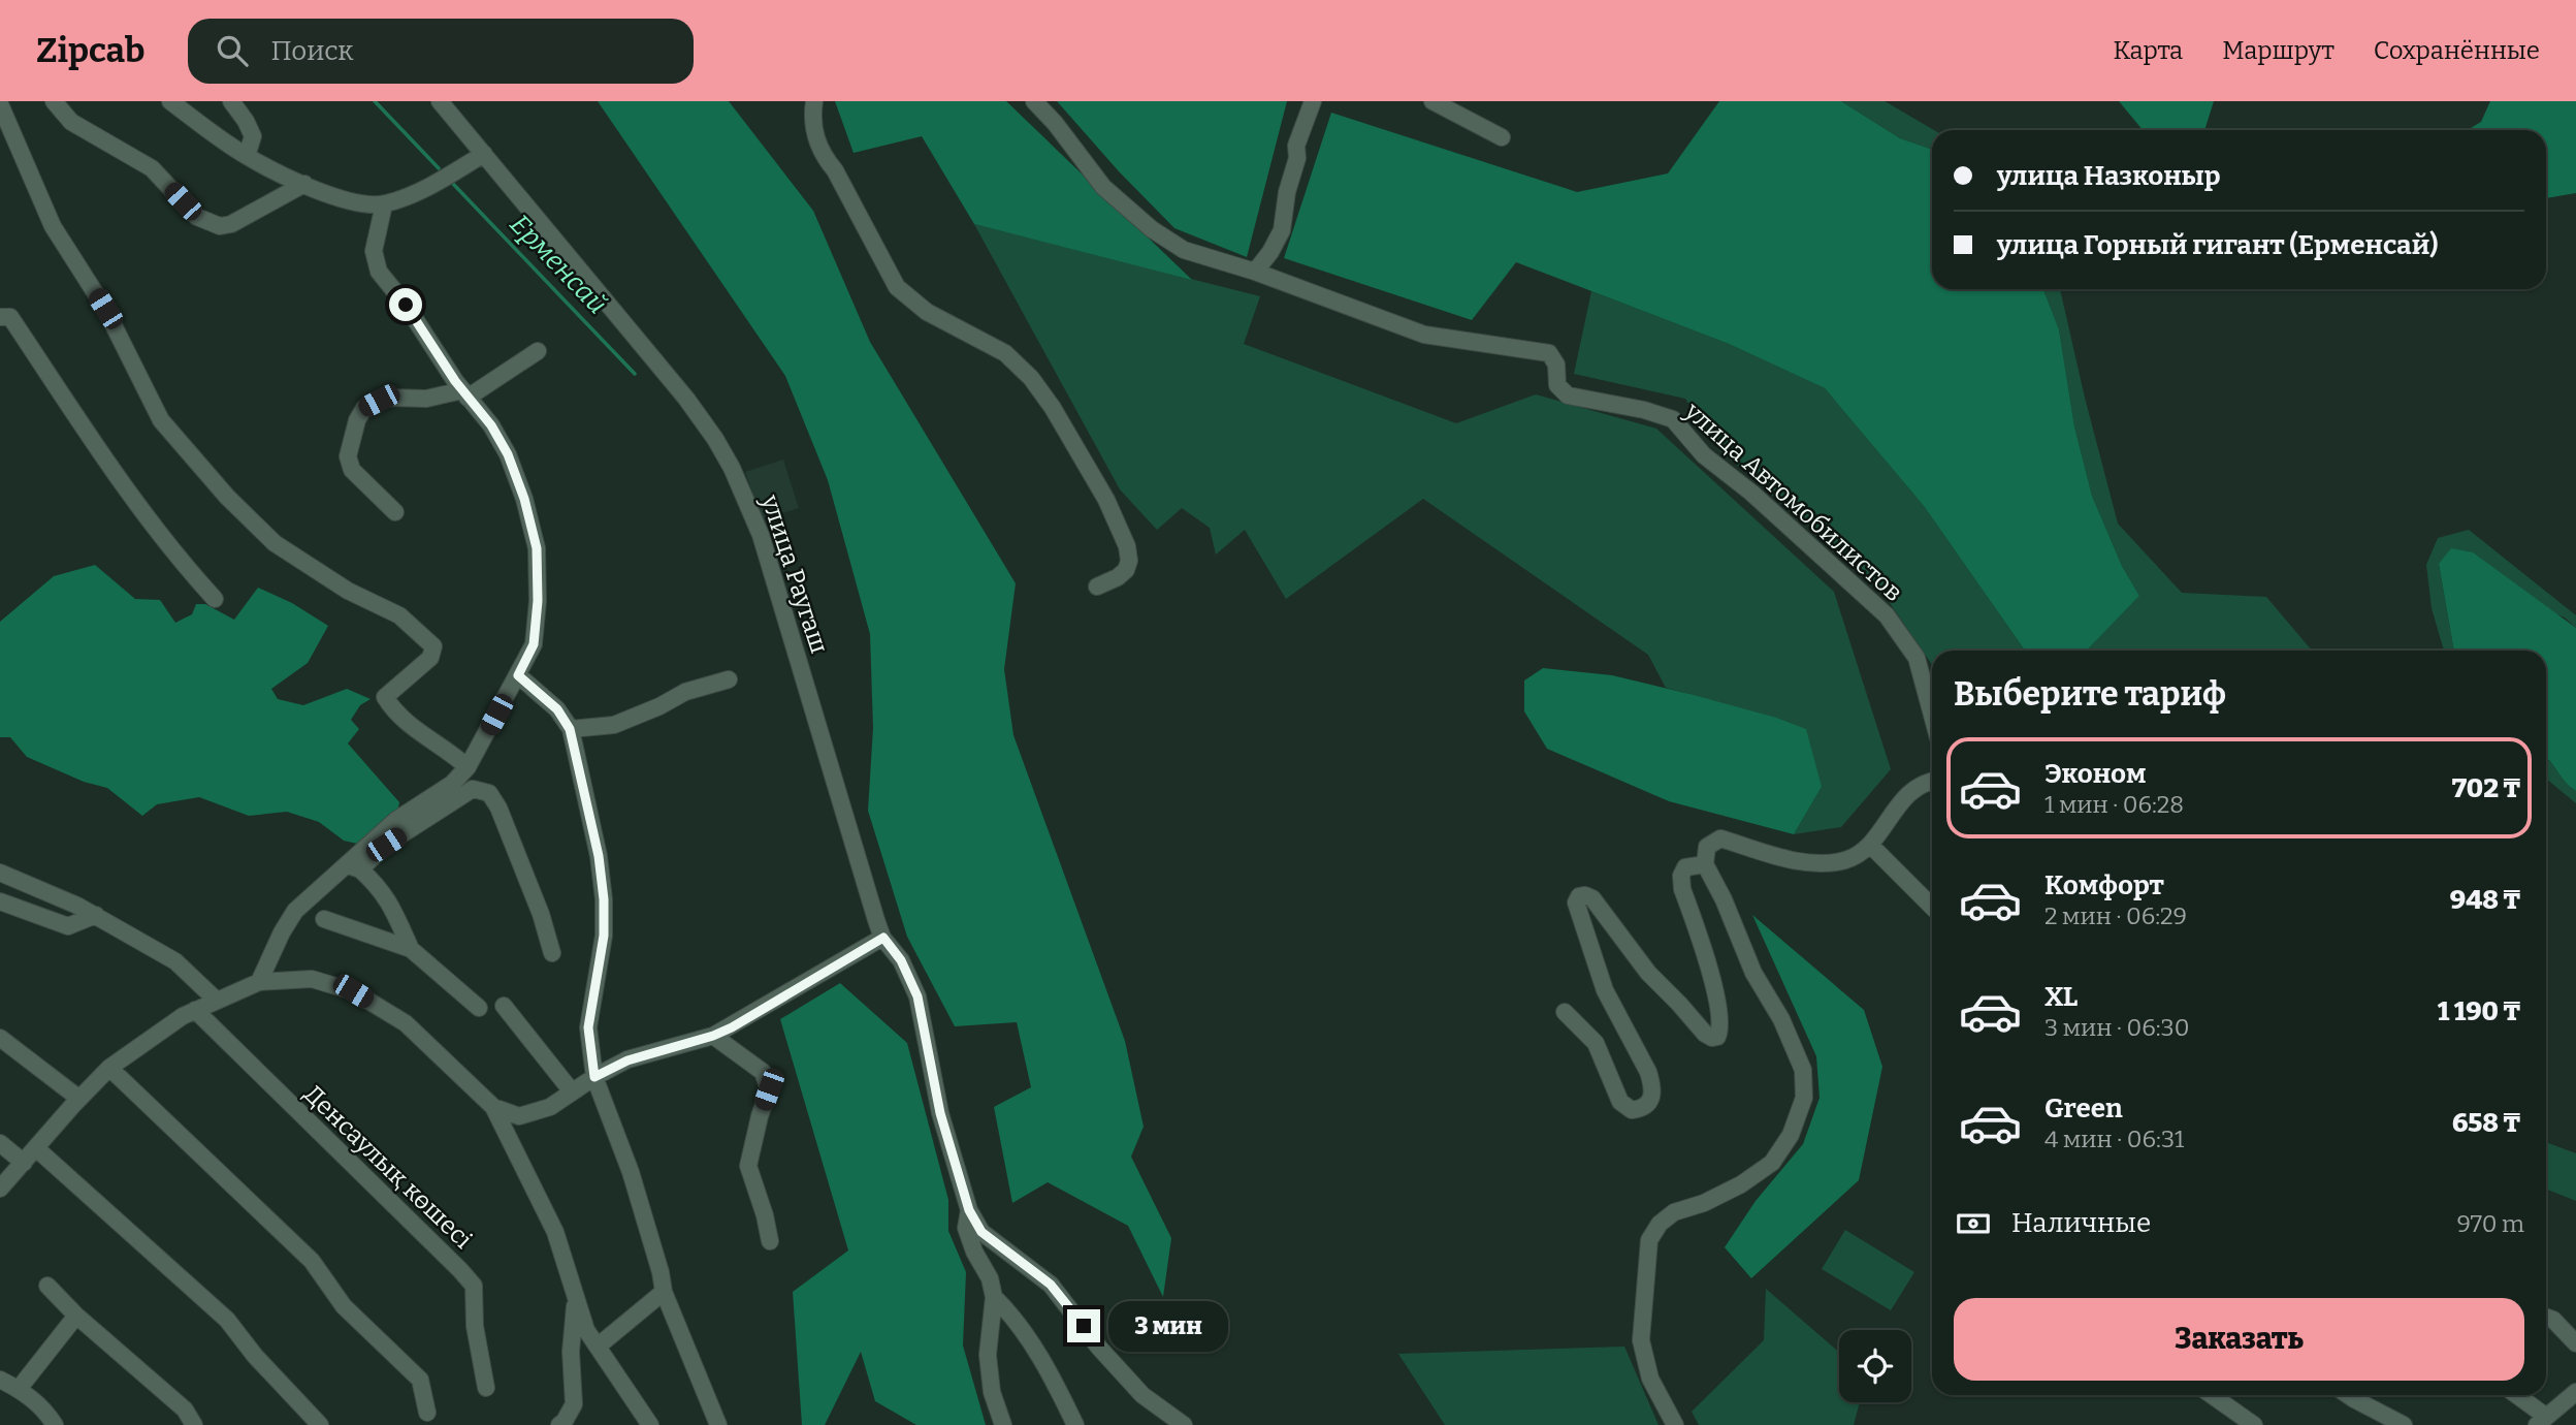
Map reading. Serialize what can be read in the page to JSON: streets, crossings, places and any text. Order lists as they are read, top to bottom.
{
  "streets": {
    "street": ["улица Автомобилистов", "улица Раугаш", "Денсаулық көшесі"]
  },
  "water": ["Ерменсай"],
  "page": {
    "header": "Zipcab",
    "search": "Поиск",
    "nav": ["Карта", "Маршрут", "Сохранённые"],
    "banner": ["улица Назконыр", "улица Горный гигант (Ерменсай)"],
    "heading": "Выберите тариф",
    "list": [
      {
        "name": "Эконом",
        "note": "1 мин · 06:28",
        "value": "702 ₸"
      },
      {
        "name": "Комфорт",
        "note": "2 мин · 06:29",
        "value": "948 ₸"
      },
      {
        "name": "XL",
        "note": "3 мин · 06:30",
        "value": "1 190 ₸"
      },
      {
        "name": "Green",
        "note": "4 мин · 06:31",
        "value": "658 ₸"
      }
    ],
    "pay": ["Наличные", "970 m"],
    "buttons": "Заказать",
    "bubble": "3 мин"
  }
}
